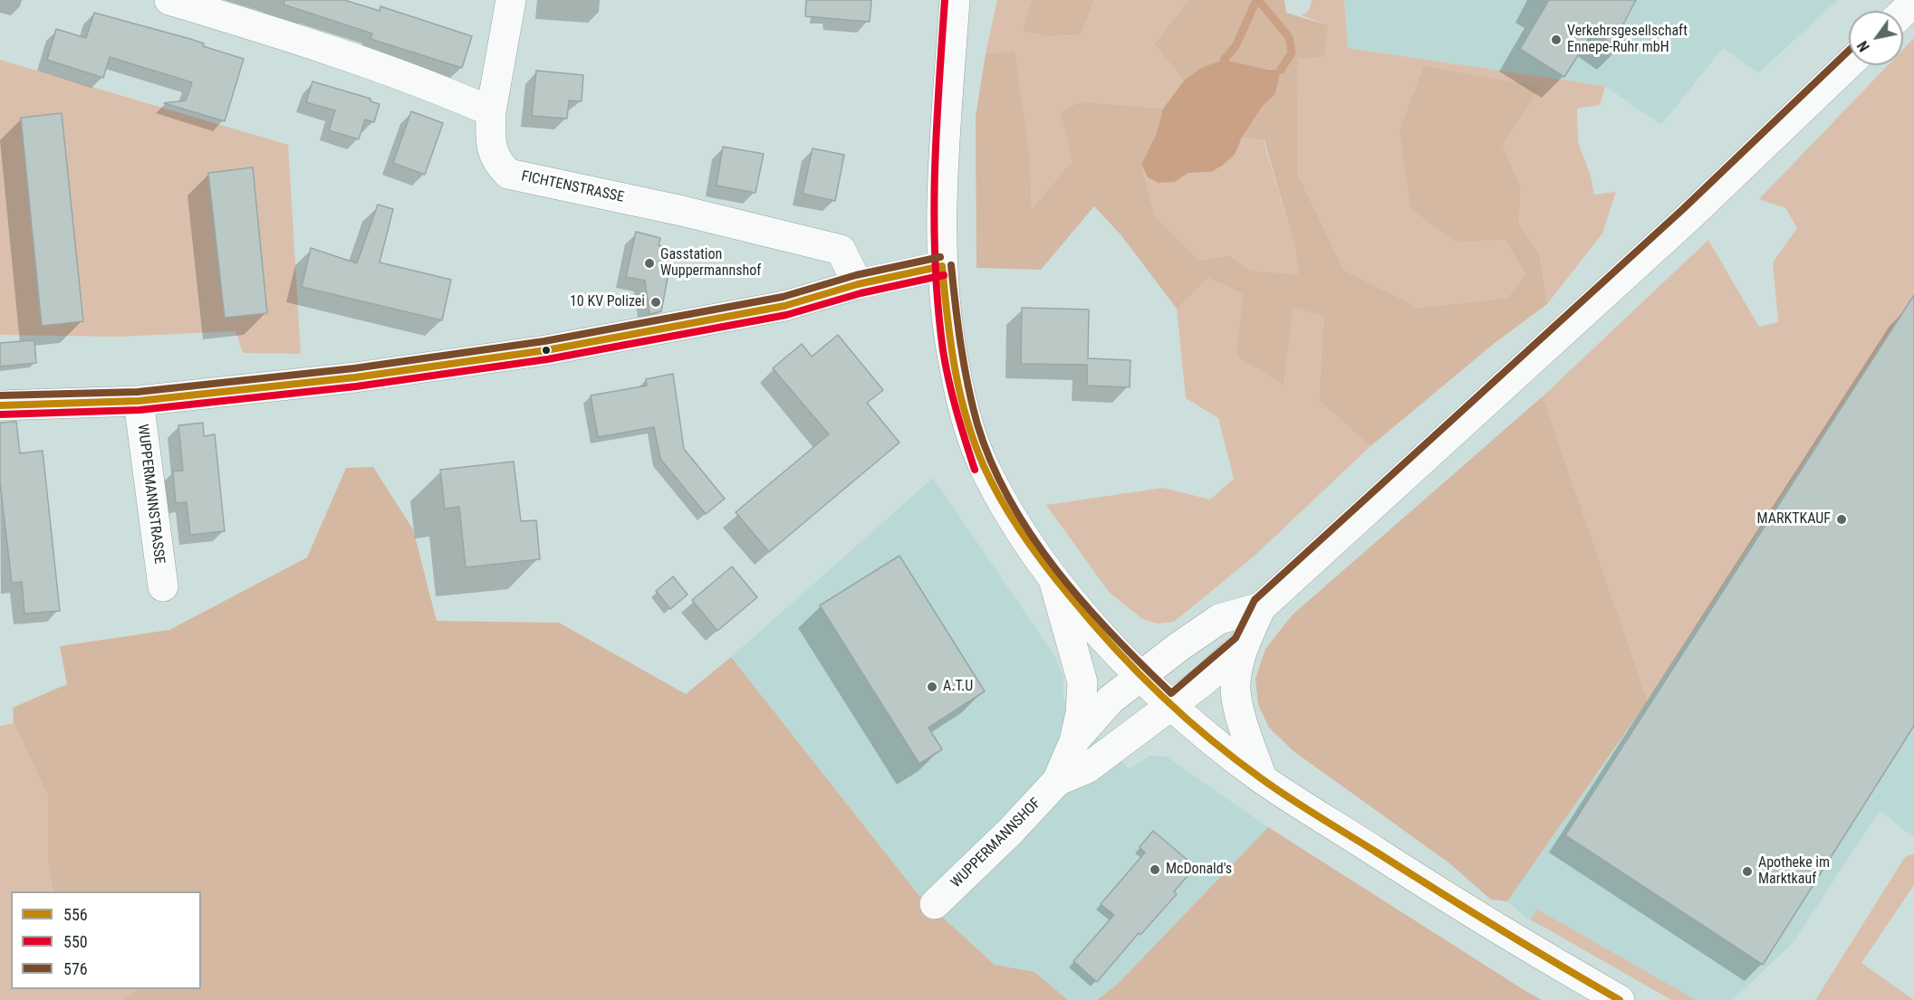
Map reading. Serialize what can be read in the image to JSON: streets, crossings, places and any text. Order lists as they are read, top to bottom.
{
  "streets": {
    "street": ["FICHTENSTRASSE", "WUPPERMANNSTRASSE", "WUPPERMANNSHOF"]
  },
  "places": [
    "Verkehrsgesellschaft Ennepe-Ruhr mbH",
    "Gasstation Wuppermannshof",
    "10 KV Polizei",
    "MARKTKAUF",
    "A.T.U",
    "McDonald's",
    "Apotheke im Marktkauf"
  ],
  "lines": ["transit line 550", "transit line 576", "transit line 556"],
  "legend": ["556", "550", "576"],
  "north": "bottom left"
}
